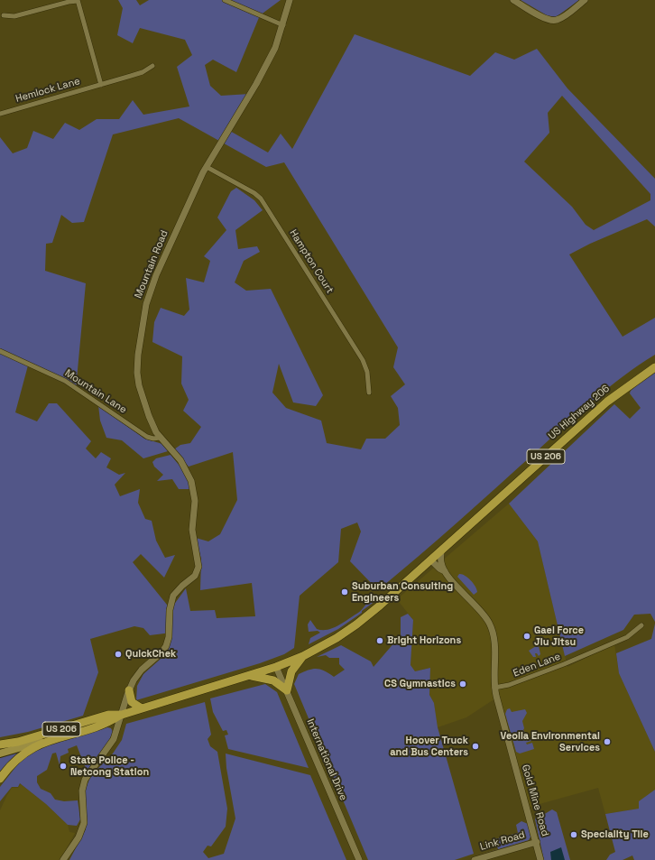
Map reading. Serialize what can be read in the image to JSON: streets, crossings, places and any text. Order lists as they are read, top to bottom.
{
  "streets": {
    "highway": ["US Highway 206", "US 206"],
    "street": [
      "Hemlock Lane",
      "Hampton Court",
      "Mountain Road",
      "Mountain Lane",
      "Eden Lane",
      "International Drive",
      "Gold Mine Road",
      "Link Road"
    ]
  },
  "crossings": [
    ["Hampton Court", "Mountain Road"],
    ["Mountain Road", "Mountain Lane"],
    ["Mountain Road", "US 206"],
    ["US Highway 206", "US 206"],
    ["US 206", "International Drive"],
    ["US 206", "Gold Mine Road"],
    ["Eden Lane", "Gold Mine Road"],
    ["Gold Mine Road", "Link Road"]
  ],
  "places": [
    "Suburban Consulting Engineers",
    "Gael Force Jiu Jitsu",
    "Bright Horizons",
    "QuickChek",
    "CS Gymnastics",
    "Veolia Environmental Services",
    "Hoover Truck and Bus Centers",
    "State Police - Netcong Station",
    "Speciality Tile"
  ]
}
